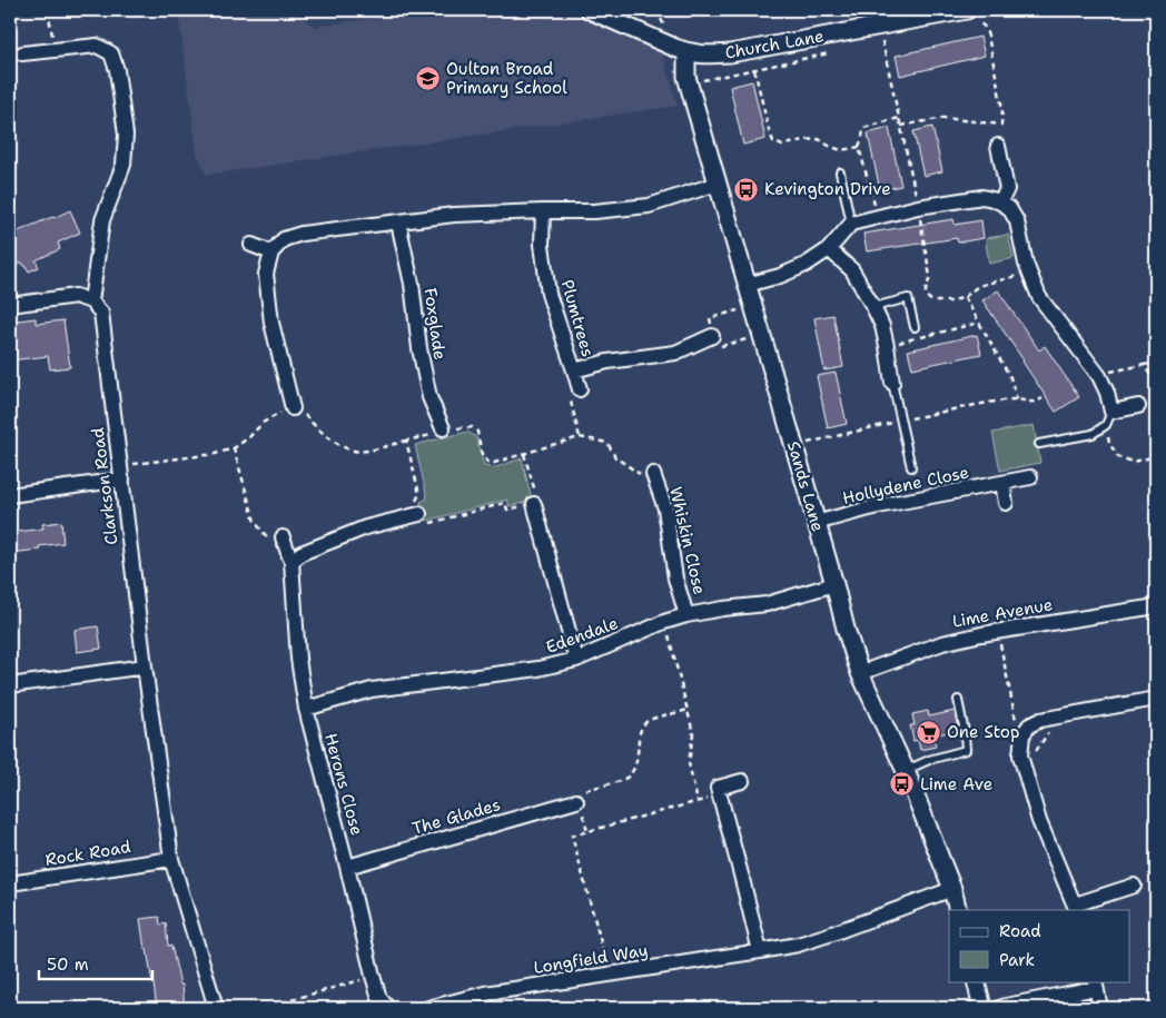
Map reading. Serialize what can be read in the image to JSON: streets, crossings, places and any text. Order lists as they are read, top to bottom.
{
  "streets": {
    "street": [
      "Church Lane",
      "Plumtrees",
      "Foxglade",
      "Hollydene Close",
      "Clarkson Road",
      "Sands Lane",
      "Whiskin Close",
      "Lime Avenue",
      "Edendale",
      "Herons Close",
      "The Glades",
      "Rock Road",
      "Longfield Way"
    ]
  },
  "crossings": [
    ["Church Lane", "Sands Lane"],
    ["Hollydene Close", "Sands Lane"],
    ["Clarkson Road", "Rock Road"],
    ["Sands Lane", "Lime Avenue"],
    ["Sands Lane", "Edendale"],
    ["Sands Lane", "Longfield Way"],
    ["Whiskin Close", "Edendale"],
    ["Edendale", "Herons Close"],
    ["Herons Close", "The Glades"]
  ],
  "places": {
    "school or university": ["Oulton Broad Primary School"],
    "bus stop": ["Kevington Drive", "Lime Ave"],
    "supermarket": ["One Stop"]
  },
  "legend": ["Road", "Park"],
  "scale_bar": "50 m"
}
